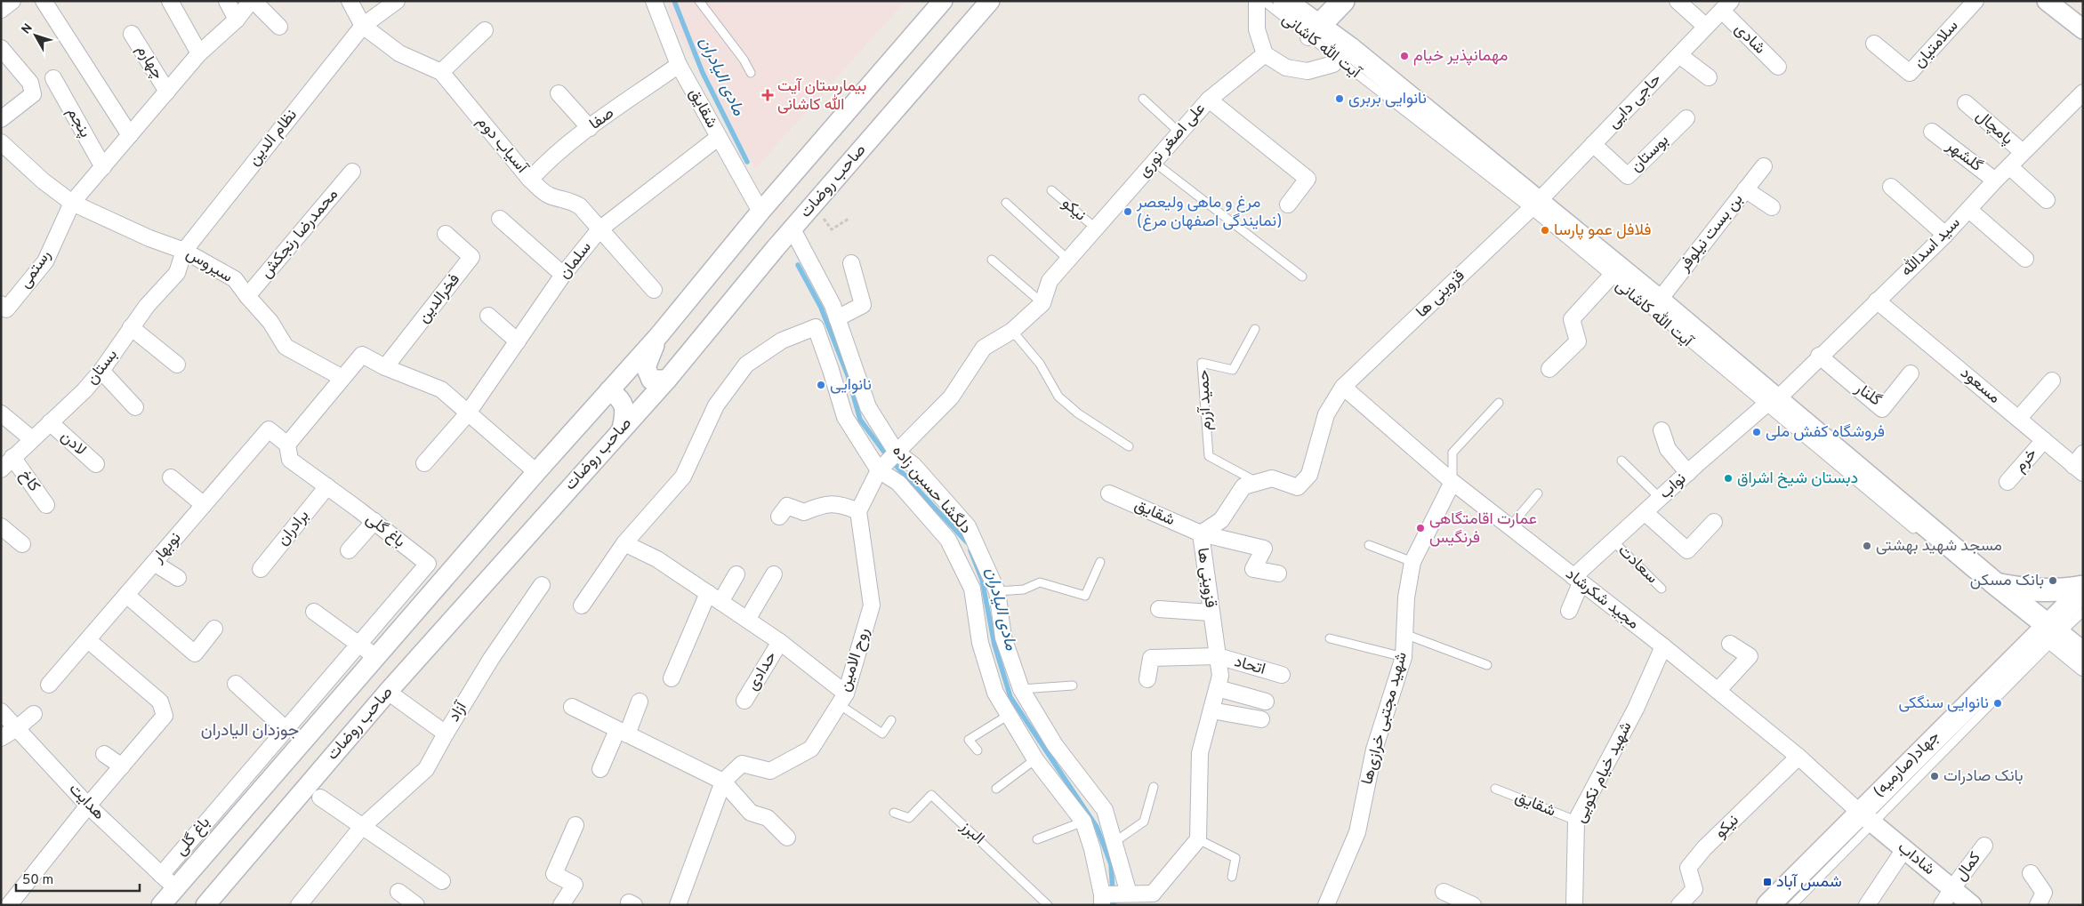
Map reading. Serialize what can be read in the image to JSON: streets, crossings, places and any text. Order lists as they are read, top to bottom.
{
  "streets": {
    "main road": ["آیت الله کاشانی", "جهاد(صارمیه)"],
    "street": [
      "شادی",
      "سلامتیان",
      "چهارم",
      "حاجی دایی",
      "شقایق",
      "صفا",
      "پنجم",
      "پامچال",
      "نظام الدین",
      "علی اصغر نوری",
      "آسیاب دوم",
      "بوستان",
      "گلشهر",
      "صاحب روضات",
      "نیکو",
      "بن بست نیلوفر",
      "محمدرضا رنجکش",
      "سید اسدالله",
      "سلمان",
      "سیروس",
      "رستمی",
      "قزوینی ها",
      "فخرالدین",
      "بستان",
      "مسعود",
      "گلنار",
      "لادن",
      "خرم",
      "کاخ",
      "نواب",
      "دلگشا حسین زاده",
      "برادران",
      "باغ گلی",
      "نوبهار",
      "مجید شکرشاد",
      "روح الامین",
      "اتحاد",
      "حدادی",
      "آزاد",
      "شهید مجتبی خرازی‌ها",
      "شهید خیام نکویی",
      "هدایت",
      "شاداب",
      "کمال"
    ],
    "lane": ["حمید آزرم", "سعادت", "البرز"]
  },
  "crossings": [
    ["شادی", "حاجی دایی"],
    ["آیت الله کاشانی", "حاجی دایی"],
    ["آیت الله کاشانی", "بن بست نیلوفر"],
    ["آیت الله کاشانی", "سید اسدالله"],
    ["آیت الله کاشانی", "قزوینی ها"],
    ["آیت الله کاشانی", "نواب"],
    ["آیت الله کاشانی", "جهاد(صارمیه)"],
    ["حاجی دایی", "بوستان"],
    ["حاجی دایی", "قزوینی ها"],
    ["شقایق", "صفا"],
    ["شقایق", "صاحب روضات"],
    ["شقایق", "سلمان"],
    ["شقایق", "قزوینی ها"],
    ["شقایق", "شهید خیام نکویی"],
    ["صفا", "آسیاب دوم"],
    ["پامچال", "سید اسدالله"],
    ["نظام الدین", "آسیاب دوم"],
    ["نظام الدین", "سیروس"],
    ["نظام الدین", "بستان"],
    ["علی اصغر نوری", "نیکو"],
    ["علی اصغر نوری", "دلگشا حسین زاده"],
    ["آسیاب دوم", "سلمان"],
    ["گلشهر", "سید اسدالله"],
    ["صاحب روضات", "دلگشا حسین زاده"],
    ["صاحب روضات", "هدایت"],
    ["نیکو", "مجید شکرشاد"],
    ["محمدرضا رنجکش", "سیروس"],
    ["سید اسدالله", "مسعود"],
    ["سید اسدالله", "گلنار"],
    ["سید اسدالله", "نواب"],
    ["سیروس", "رستمی"],
    ["سیروس", "بستان"],
    ["قزوینی ها", "حمید آزرم"],
    ["قزوینی ها", "مجید شکرشاد"],
    ["قزوینی ها", "اتحاد"],
    ["بستان", "لادن"],
    ["بستان", "کاخ"],
    ["مسعود", "خرم"],
    ["نواب", "سعادت"],
    ["نواب", "مجید شکرشاد"],
    ["برادران", "باغ گلی"],
    ["باغ گلی", "نوبهار"],
    ["باغ گلی", "هدایت"],
    ["مجید شکرشاد", "شهید مجتبی خرازی‌ها"],
    ["مجید شکرشاد", "جهاد(صارمیه)"],
    ["مجید شکرشاد", "شهید خیام نکویی"],
    ["مجید شکرشاد", "شاداب"],
    ["جهاد(صارمیه)", "شاداب"],
    ["شاداب", "کمال"]
  ],
  "districts": ["جوزدان الیادران"],
  "water": ["مادی الیادران"],
  "places": {
    "other": [
      "مهمانپذیر خیام",
      "نانوایی بربری",
      "مرغ و ماهی ولیعصر (نمایندگی اصفهان مرغ)",
      "فلافل عمو پارسا",
      "نانوایی",
      "فروشگاه کفش ملی",
      "دبستان شیخ اشراق",
      "عمارت اقامتگاهی فرنگیس",
      "مسجد شهید بهشتی",
      "بانک مسکن",
      "نانوایی سنگکی",
      "بانک صادرات"
    ],
    "health": ["بیمارستان آیت الله کاشانی"],
    "transit": ["شمس آباد"]
  },
  "scale_bar": "50 m",
  "north": "top left"
}
